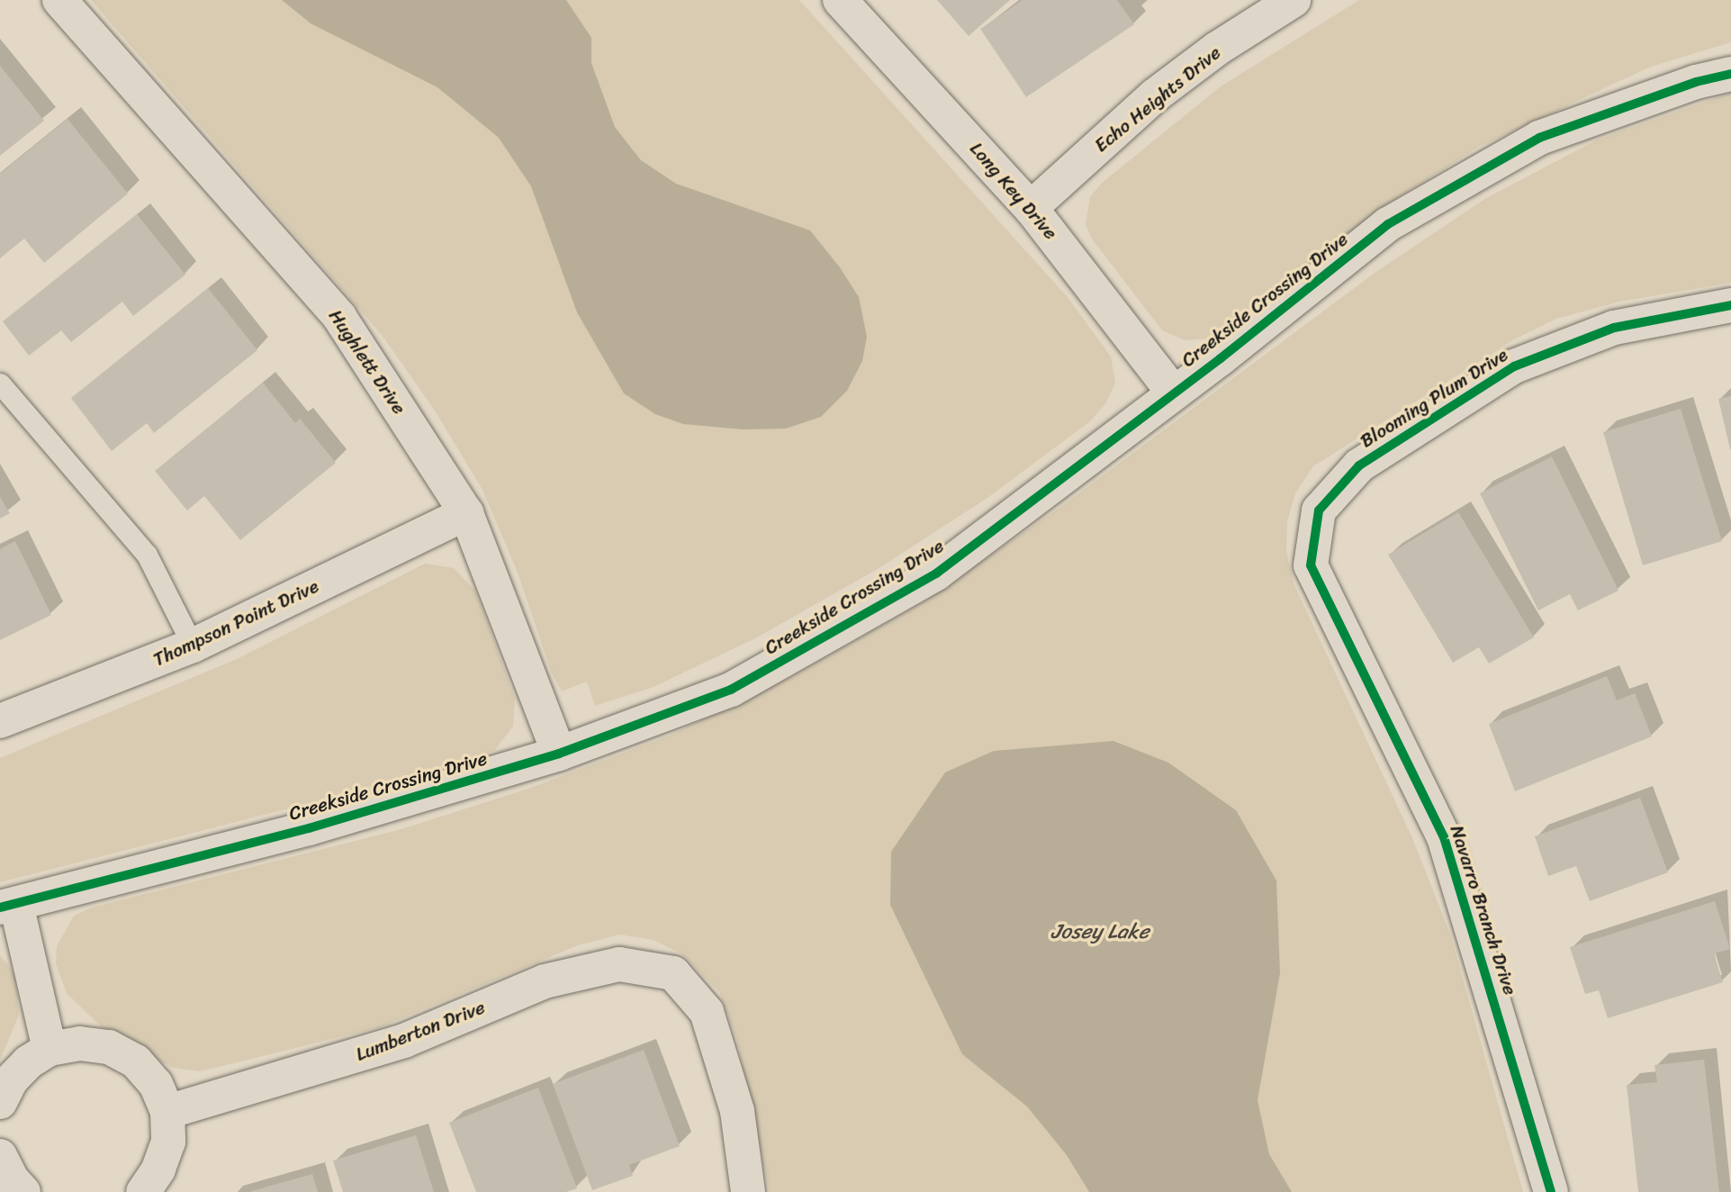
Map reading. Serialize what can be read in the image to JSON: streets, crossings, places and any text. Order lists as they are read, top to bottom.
{
  "streets": {
    "street": [
      "Echo Heights Drive",
      "Long Key Drive",
      "Creekside Crossing Drive",
      "Hughlett Drive",
      "Blooming Plum Drive",
      "Thompson Point Drive",
      "Navarro Branch Drive",
      "Lumberton Drive"
    ]
  },
  "crossings": [
    ["Echo Heights Drive", "Long Key Drive"],
    ["Long Key Drive", "Creekside Crossing Drive"],
    ["Creekside Crossing Drive", "Hughlett Drive"],
    ["Hughlett Drive", "Thompson Point Drive"],
    ["Blooming Plum Drive", "Navarro Branch Drive"]
  ],
  "water": ["Josey Lake"]
}
